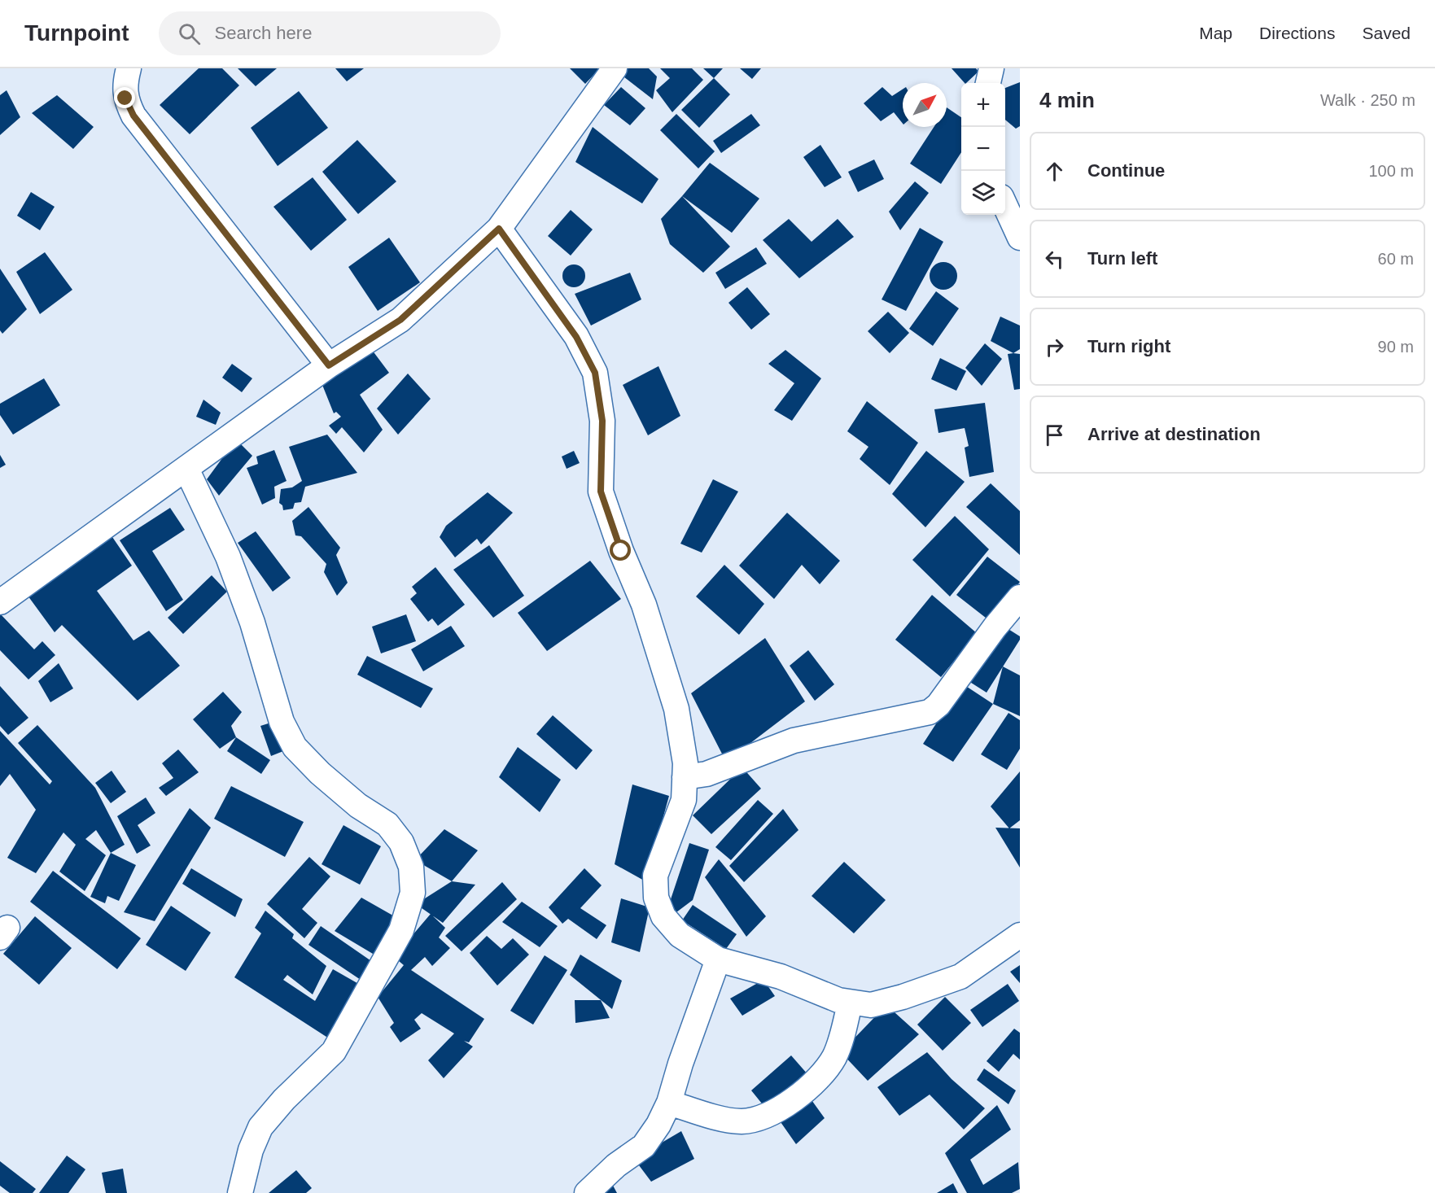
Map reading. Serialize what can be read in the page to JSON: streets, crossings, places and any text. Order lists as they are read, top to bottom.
{
  "north": "top right",
  "page": {
    "header": "Turnpoint",
    "search": "Search here",
    "nav": ["Map", "Directions", "Saved"],
    "heading": ["4 min", "Walk · 250 m"],
    "map_buttons": ["+", "−"],
    "list": [
      ["Continue", "100 m"],
      ["Turn left", "60 m"],
      ["Turn right", "90 m"],
      "Arrive at destination"
    ]
  }
}
